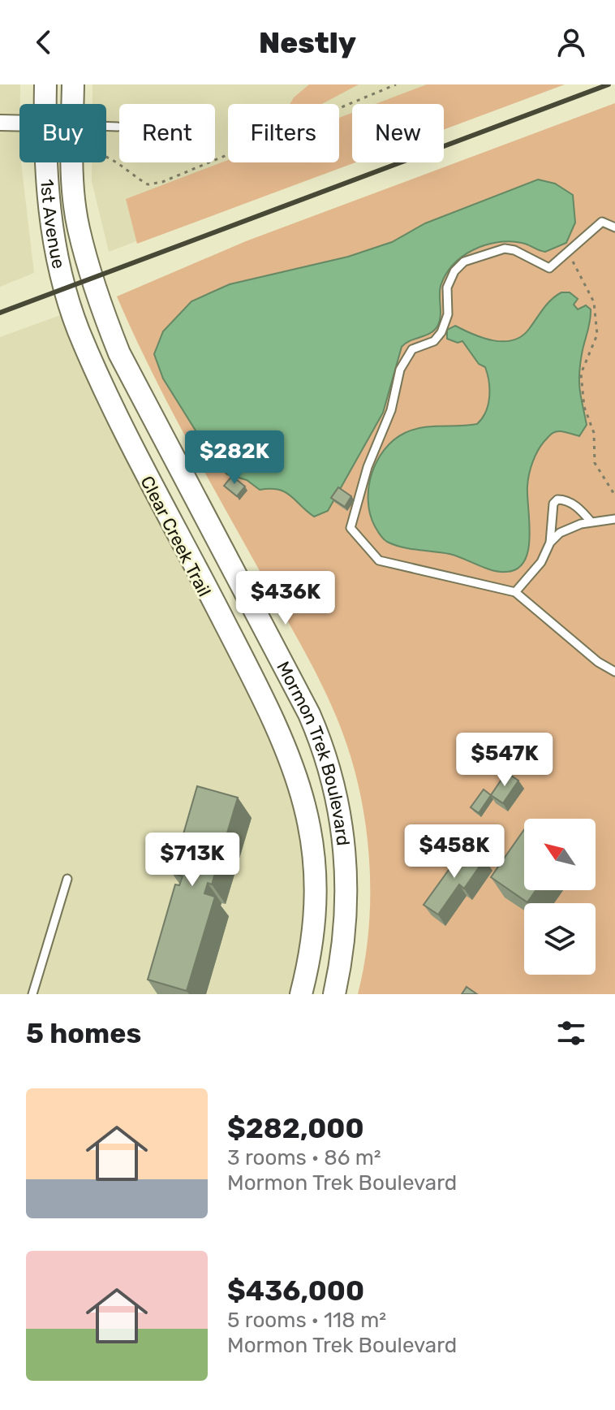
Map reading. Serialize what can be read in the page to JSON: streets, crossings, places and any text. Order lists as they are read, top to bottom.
{
  "streets": {
    "main road": ["1st Avenue", "Mormon Trek Boulevard"]
  },
  "crossings": [
    ["1st Avenue", "Mormon Trek Boulevard"]
  ],
  "north": "top left",
  "page": {
    "header": "Nestly",
    "chip": [
      "Buy",
      "Rent",
      "Filters",
      "New"
    ],
    "price": [
      "$282K",
      "$436K",
      "$547K",
      "$458K",
      "$713K"
    ],
    "heading": "5 homes",
    "list": [
      {
        "name": "$282,000",
        "note": "3 rooms · 86 m² · Mormon Trek Boulevard"
      },
      {
        "name": "$436,000",
        "note": "5 rooms · 118 m² · Mormon Trek Boulevard"
      }
    ]
  }
}
